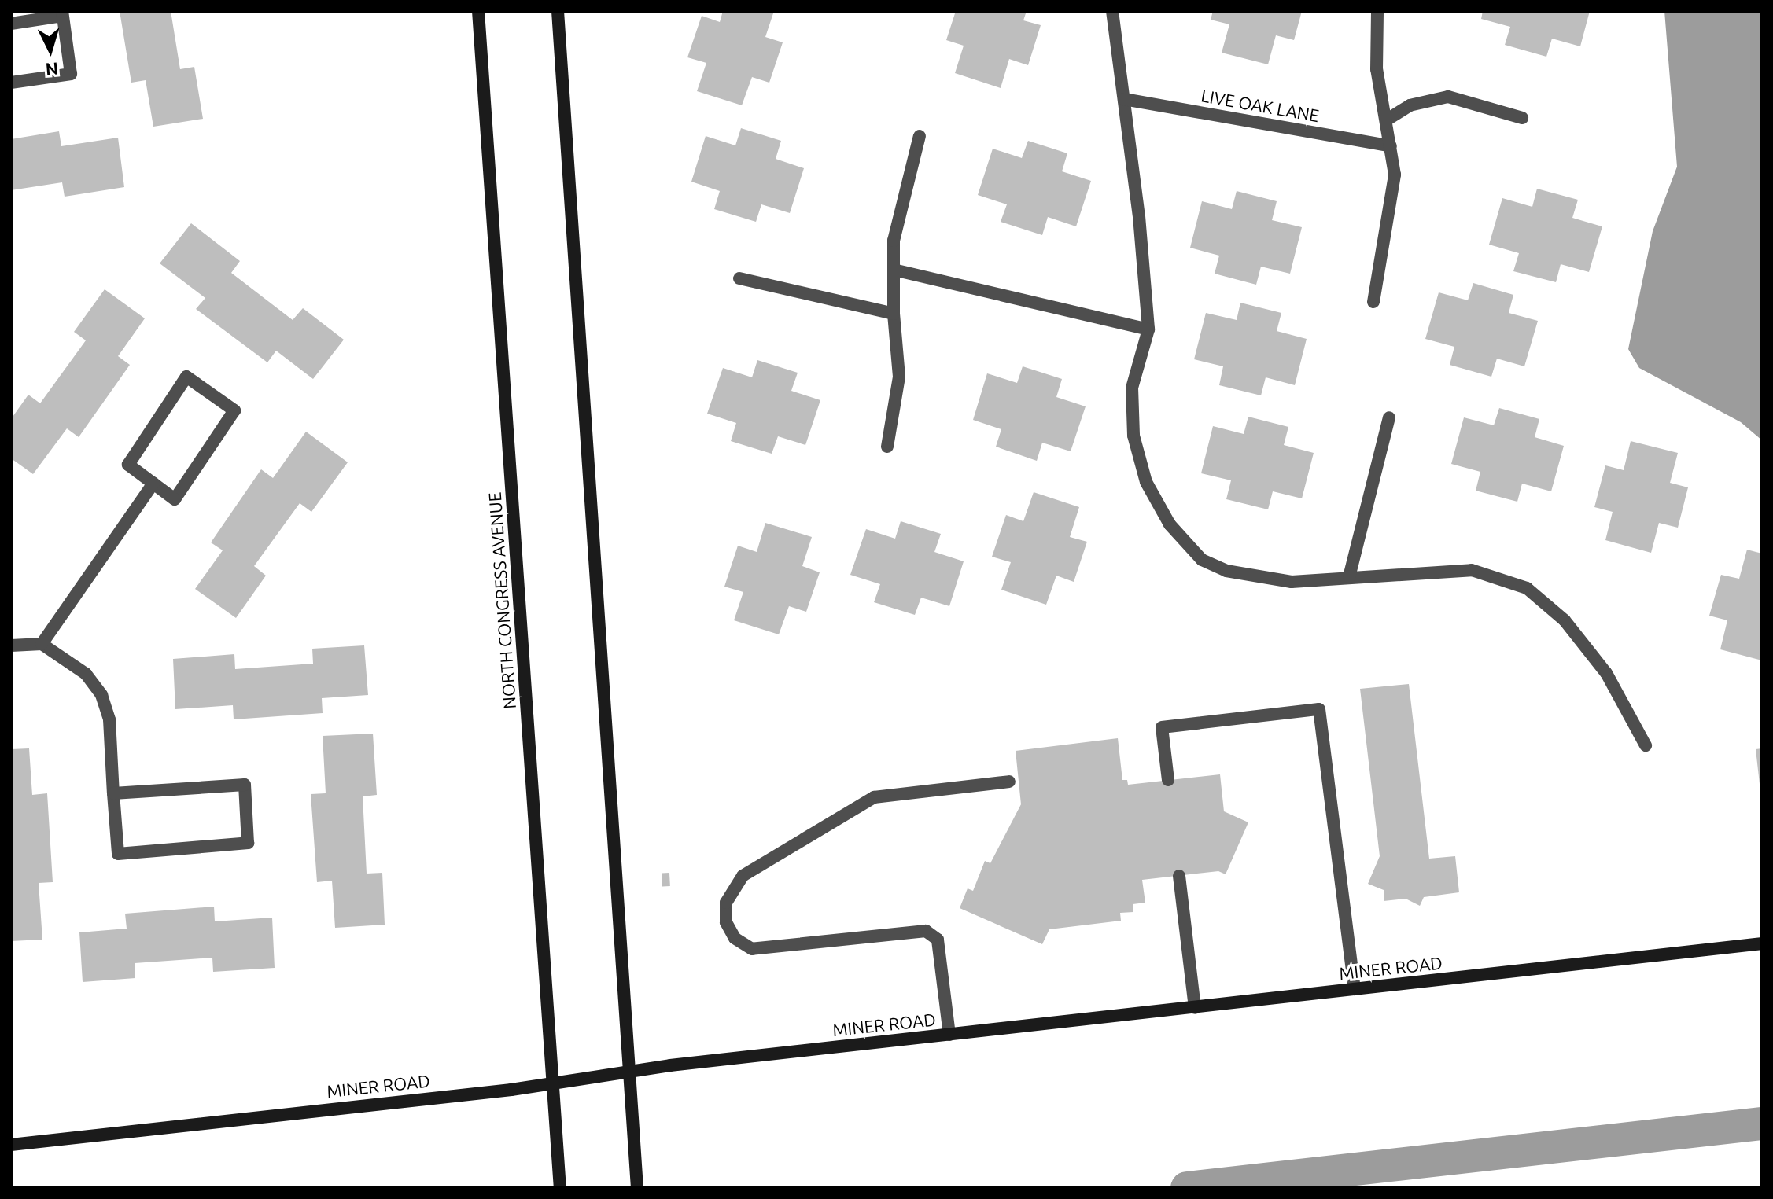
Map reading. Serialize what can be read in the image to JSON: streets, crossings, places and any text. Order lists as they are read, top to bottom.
{
  "streets": {
    "main road": ["NORTH CONGRESS AVENUE", "MINER ROAD"],
    "street": ["LIVE OAK LANE"]
  },
  "crossings": [
    ["NORTH CONGRESS AVENUE", "MINER ROAD"]
  ],
  "north": "bottom"
}
